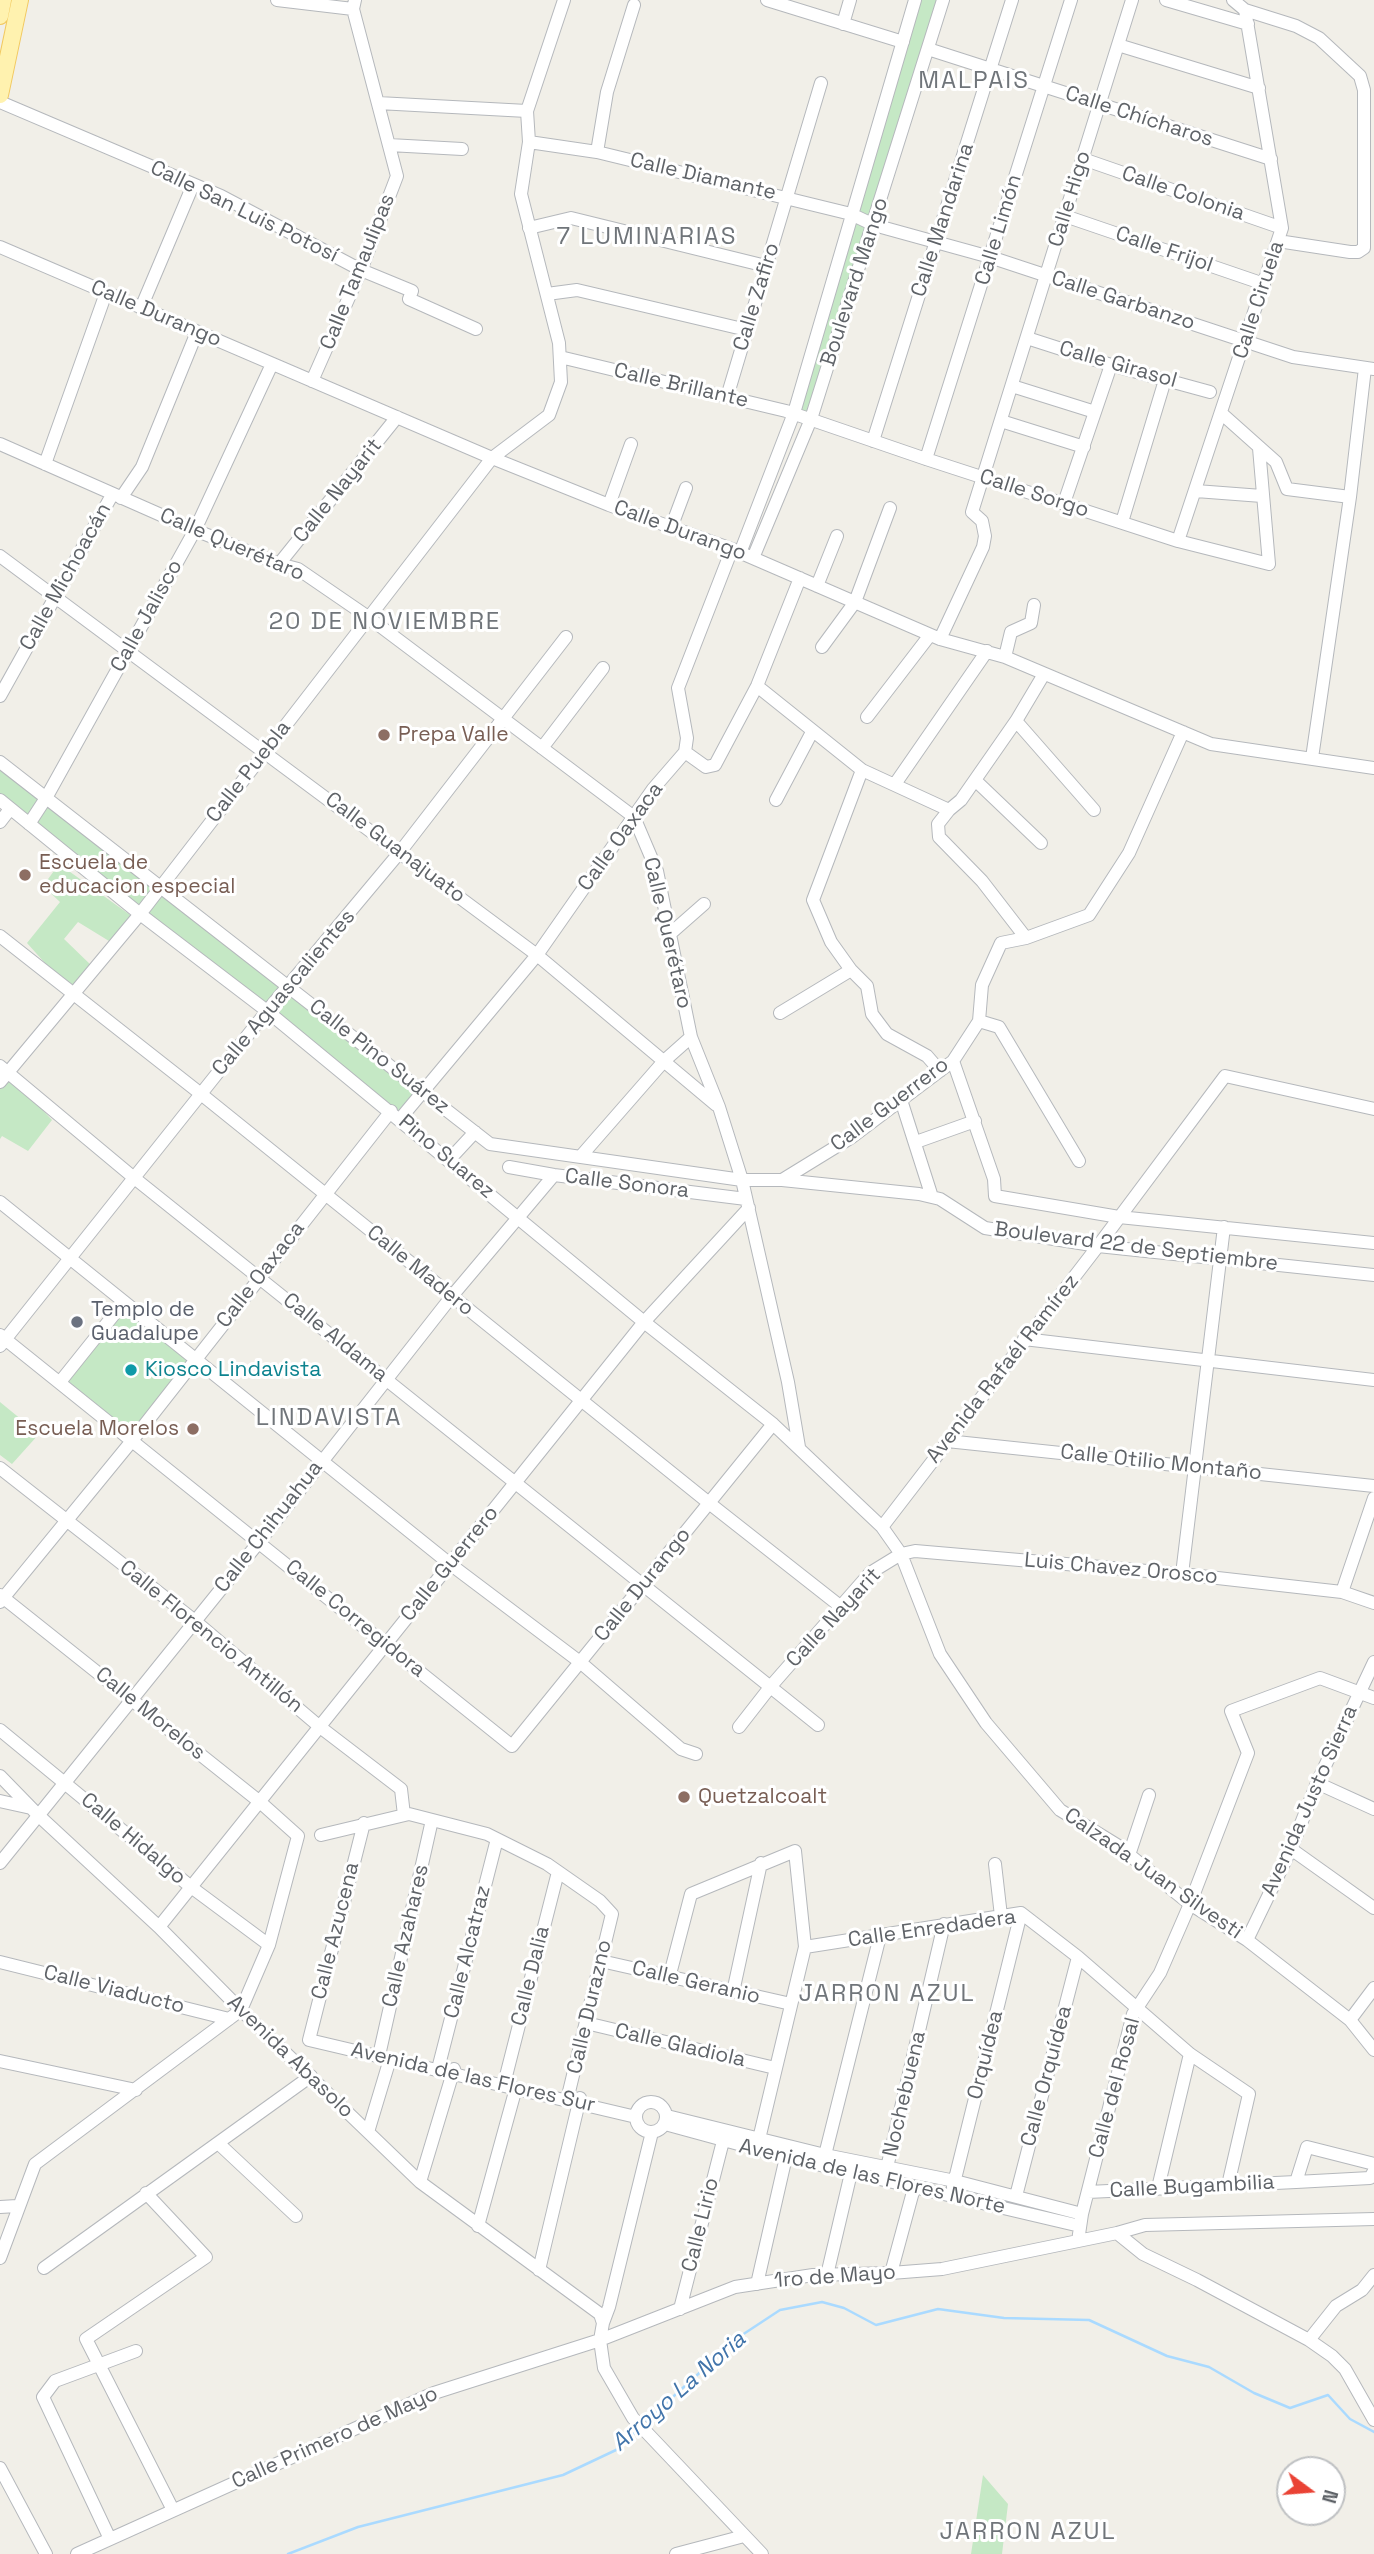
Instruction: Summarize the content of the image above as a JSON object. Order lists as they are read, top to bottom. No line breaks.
{"streets":{"street":["Calle Chícharos","Calle Diamante","Calle Colonia","Calle Higo","Calle San Luis Potosí","Calle Mandarina","Calle Limón","Calle Frijol","Calle Tamaulipas","Boulevard Mango","Calle Zafiro","Calle Ciruela","Calle Garbanzo","Calle Durango","Calle Girasol","Calle Brillante","Calle Nayarit","Calle Sorgo","Calle Querétaro","Calle Michoacán","Calle Jalisco","Calle Puebla","Calle Oaxaca","Calle Guanajuato","Calle Aguascalientes","Calle Pino Suárez","Calle Guerrero","Pino Suarez","Calle Sonora","Boulevard 22 de Septiembre","Calle Madero","Calle Aldama","Avenida Rafaél Ramírez","Calle Otilio Montaño","Calle Chihuahua","Luis Chavez Orosco","Calle Corregidora","Calle Florencio Antillón","Calle Morelos","Avenida Justo Sierra","Calle Hidalgo","Calzada Juan Silvesti","Calle Enredadera","Calle Azucena","Calle Azahares","Calle Alcatraz","Calle Dalia","Calle Geranio","Calle Viaducto","Calle Durazno","Calle Gladiola","Orquídea","Avenida Abasolo","Calle Orquídea","Avenida de las Flores Sur","Calle del Rosal","Nochebuena","Avenida de las Flores Norte","Calle Bugambilia","Calle Lirio","1ro de Mayo","Calle Primero de Mayo"]},"crossings":[["Calle Chícharos","Calle Higo"],["Calle Chícharos","Calle Mandarina"],["Calle Chícharos","Calle Limón"],["Calle Chícharos","Boulevard Mango"],["Calle Chícharos","Calle Ciruela"],["Calle Diamante","Boulevard Mango"],["Calle Diamante","Calle Zafiro"],["Calle Diamante","Calle Garbanzo"],["Calle Diamante","Calle Puebla"],["Calle Colonia","Calle Higo"],["Calle Colonia","Calle Ciruela"],["Calle Higo","Calle Frijol"],["Calle Higo","Calle Garbanzo"],["Calle Higo","Calle Durango"],["Calle Higo","Calle Girasol"],["Calle Higo","Calle Sorgo"],["Calle San Luis Potosí","Calle Tamaulipas"],["Calle Mandarina","Calle Garbanzo"],["Calle Mandarina","Calle Sorgo"],["Calle Limón","Calle Garbanzo"],["Calle Limón","Calle Sorgo"],["Calle Frijol","Calle Ciruela"],["Calle Tamaulipas","Calle Durango"],["Boulevard Mango","Calle Garbanzo"],["Boulevard Mango","Calle Durango"],["Boulevard Mango","Calle Brillante"],["Boulevard Mango","Calle Sorgo"],["Boulevard Mango","Calle Oaxaca"],["Calle Zafiro","Calle Brillante"],["Calle Ciruela","Calle Garbanzo"],["Calle Ciruela","Calle Sorgo"],["Calle Durango","Calle Nayarit"],["Calle Durango","Calle Michoacán"],["Calle Durango","Calle Jalisco"],["Calle Durango","Calle Puebla"],["Calle Durango","Calle Guerrero"],["Calle Durango","Pino Suarez"],["Calle Durango","Calle Madero"],["Calle Durango","Calle Aldama"],["Calle Durango","Calle Corregidora"],["Calle Brillante","Calle Sorgo"],["Calle Brillante","Calle Puebla"],["Calle Nayarit","Calle Querétaro"],["Calle Nayarit","Calle Madero"],["Calle Nayarit","Calle Aldama"],["Calle Nayarit","Luis Chavez Orosco"],["Calle Nayarit","Calzada Juan Silvesti"],["Calle Querétaro","Calle Michoacán"],["Calle Querétaro","Calle Jalisco"],["Calle Querétaro","Calle Puebla"],["Calle Querétaro","Calle Oaxaca"],["Calle Querétaro","Calle Guanajuato"],["Calle Querétaro","Calle Aguascalientes"],["Calle Michoacán","Calle Guanajuato"],["Calle Jalisco","Calle Guanajuato"],["Calle Jalisco","Calle Pino Suárez"],["Calle Jalisco","Pino Suarez"],["Calle Puebla","Calle Guanajuato"],["Calle Puebla","Calle Pino Suárez"],["Calle Puebla","Pino Suarez"],["Calle Puebla","Calle Madero"],["Calle Puebla","Calle Aldama"],["Calle Oaxaca","Calle Guanajuato"],["Calle Oaxaca","Calle Pino Suárez"],["Calle Oaxaca","Pino Suarez"],["Calle Oaxaca","Calle Madero"],["Calle Oaxaca","Calle Aldama"],["Calle Oaxaca","Calle Corregidora"],["Calle Oaxaca","Calle Florencio Antillón"],["Calle Oaxaca","Calle Morelos"],["Calle Guanajuato","Calle Aguascalientes"],["Calle Aguascalientes","Calle Pino Suárez"],["Calle Aguascalientes","Pino Suarez"],["Calle Aguascalientes","Calle Madero"],["Calle Aguascalientes","Calle Aldama"],["Calle Aguascalientes","Calle Corregidora"],["Calle Guerrero","Pino Suarez"],["Calle Guerrero","Calle Sonora"],["Calle Guerrero","Boulevard 22 de Septiembre"],["Calle Guerrero","Calle Madero"],["Calle Guerrero","Calle Aldama"],["Calle Guerrero","Calle Corregidora"],["Calle Guerrero","Calle Florencio Antillón"],["Calle Guerrero","Calle Morelos"],["Calle Guerrero","Calle Hidalgo"],["Calle Guerrero","Avenida Abasolo"],["Pino Suarez","Avenida Rafaél Ramírez"],["Pino Suarez","Calle Chihuahua"],["Pino Suarez","Calzada Juan Silvesti"],["Calle Sonora","Calle Chihuahua"],["Boulevard 22 de Septiembre","Avenida Rafaél Ramírez"],["Calle Madero","Calle Chihuahua"],["Calle Aldama","Calle Chihuahua"],["Avenida Rafaél Ramírez","Calle Otilio Montaño"],["Avenida Rafaél Ramírez","Calzada Juan Silvesti"],["Calle Chihuahua","Calle Corregidora"],["Calle Chihuahua","Calle Florencio Antillón"],["Calle Chihuahua","Calle Morelos"],["Calle Chihuahua","Calle Hidalgo"],["Calle Chihuahua","Avenida Abasolo"],["Luis Chavez Orosco","Calzada Juan Silvesti"],["Calle Morelos","Calle Hidalgo"],["Avenida Justo Sierra","Calzada Juan Silvesti"],["Avenida Justo Sierra","Calle del Rosal"],["Calzada Juan Silvesti","Calle del Rosal"],["Calle Enredadera","Orquídea"],["Calle Enredadera","Calle Orquídea"],["Calle Enredadera","Calle del Rosal"],["Calle Enredadera","Nochebuena"],["Calle Enredadera","Calle Bugambilia"],["Calle Azucena","Avenida de las Flores Sur"],["Calle Azahares","Avenida Abasolo"],["Calle Azahares","Avenida de las Flores Sur"],["Calle Alcatraz","Avenida de las Flores Sur"],["Calle Dalia","Calle Durazno"],["Calle Dalia","Avenida Abasolo"],["Calle Dalia","Avenida de las Flores Sur"],["Calle Geranio","Calle Durazno"],["Calle Durazno","Calle Gladiola"],["Calle Durazno","Avenida de las Flores Sur"],["Orquídea","Avenida de las Flores Norte"],["Calle Orquídea","Avenida de las Flores Norte"],["Avenida de las Flores Sur","Avenida de las Flores Norte"],["Calle del Rosal","Avenida de las Flores Norte"],["Calle del Rosal","Calle Bugambilia"],["Calle del Rosal","1ro de Mayo"],["Nochebuena","Avenida de las Flores Norte"],["Avenida de las Flores Norte","Calle Lirio"],["Calle Lirio","1ro de Mayo"],["1ro de Mayo","Calle Primero de Mayo"]],"districts":["MALPAIS","7 LUMINARIAS","20 DE NOVIEMBRE","LINDAVISTA","JARRON AZUL","JARRON AZUL"],"water":["Arroyo La Noria"],"places":["Prepa Valle","Escuela de educacion especial","Templo de Guadalupe","Kiosco Lindavista","Escuela Morelos","Quetzalcoalt"],"north":"right"}
